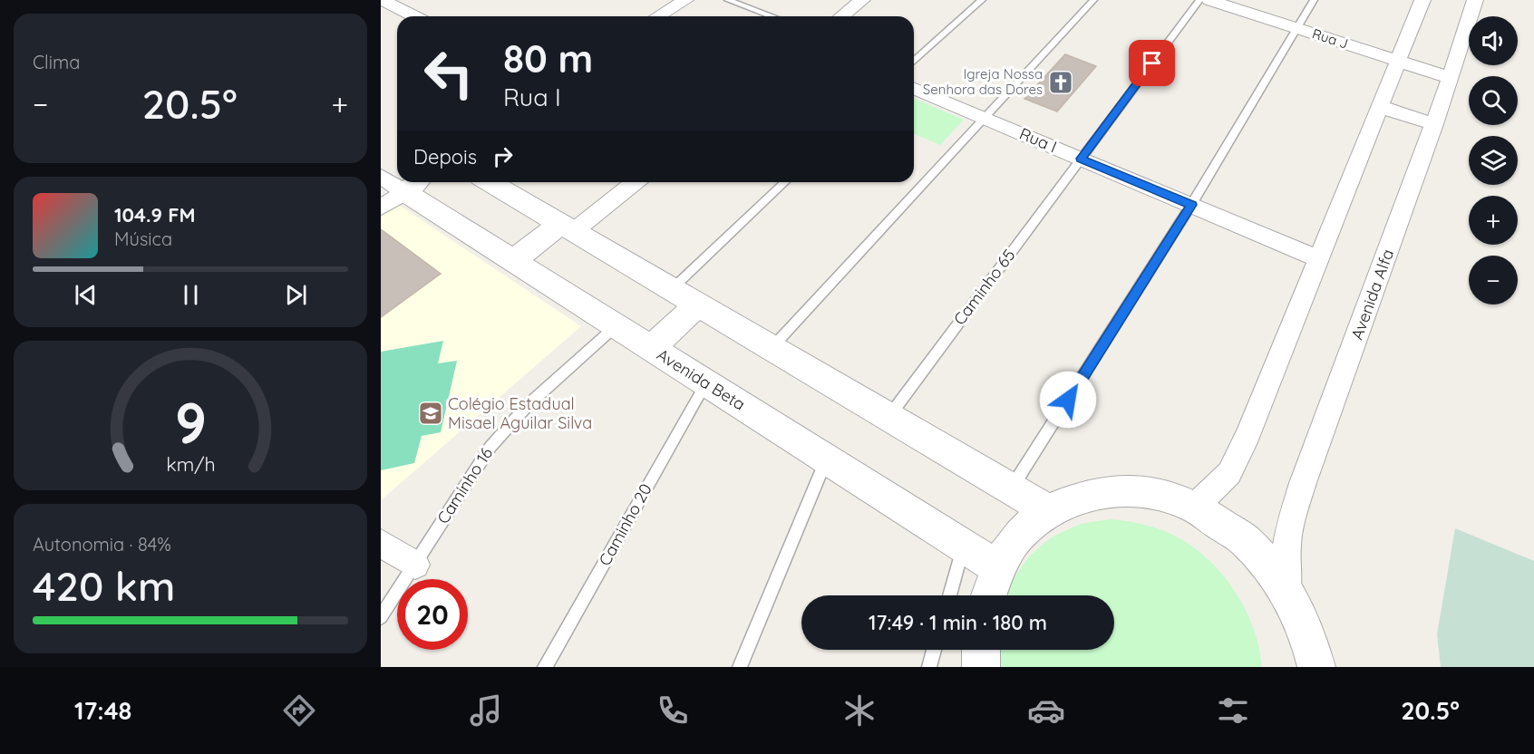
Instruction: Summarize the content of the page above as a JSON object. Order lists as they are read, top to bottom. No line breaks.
{"streets":{"street":["Rua J","Rua I","Avenida Alfa","Avenida Beta"],"lane":["Caminho 65","Caminho 16","Caminho 20"]},"crossings":[["Rua J","Avenida Alfa"],["Rua I","Caminho 65"],["Avenida Beta","Caminho 16"],["Avenida Beta","Caminho 20"]],"places":{"church":["Igreja Nossa Senhora das Dores"],"school or university":["Colégio Estadual Misael Aguilar Silva"]},"page":{"tile":["Clima",["Autonomia · 84%","420 km"]],"map_buttons":["+","−"],"turn":["80 m","Rua I"],"heat":["−","20.5°","+"],"then":"Depois","song":["104.9 FM","Música"],"limit":"20","trip":"17:49 · 1 min · 180 m","tabs":["17:48","20.5°"],"gauge":["9","km/h"]}}
